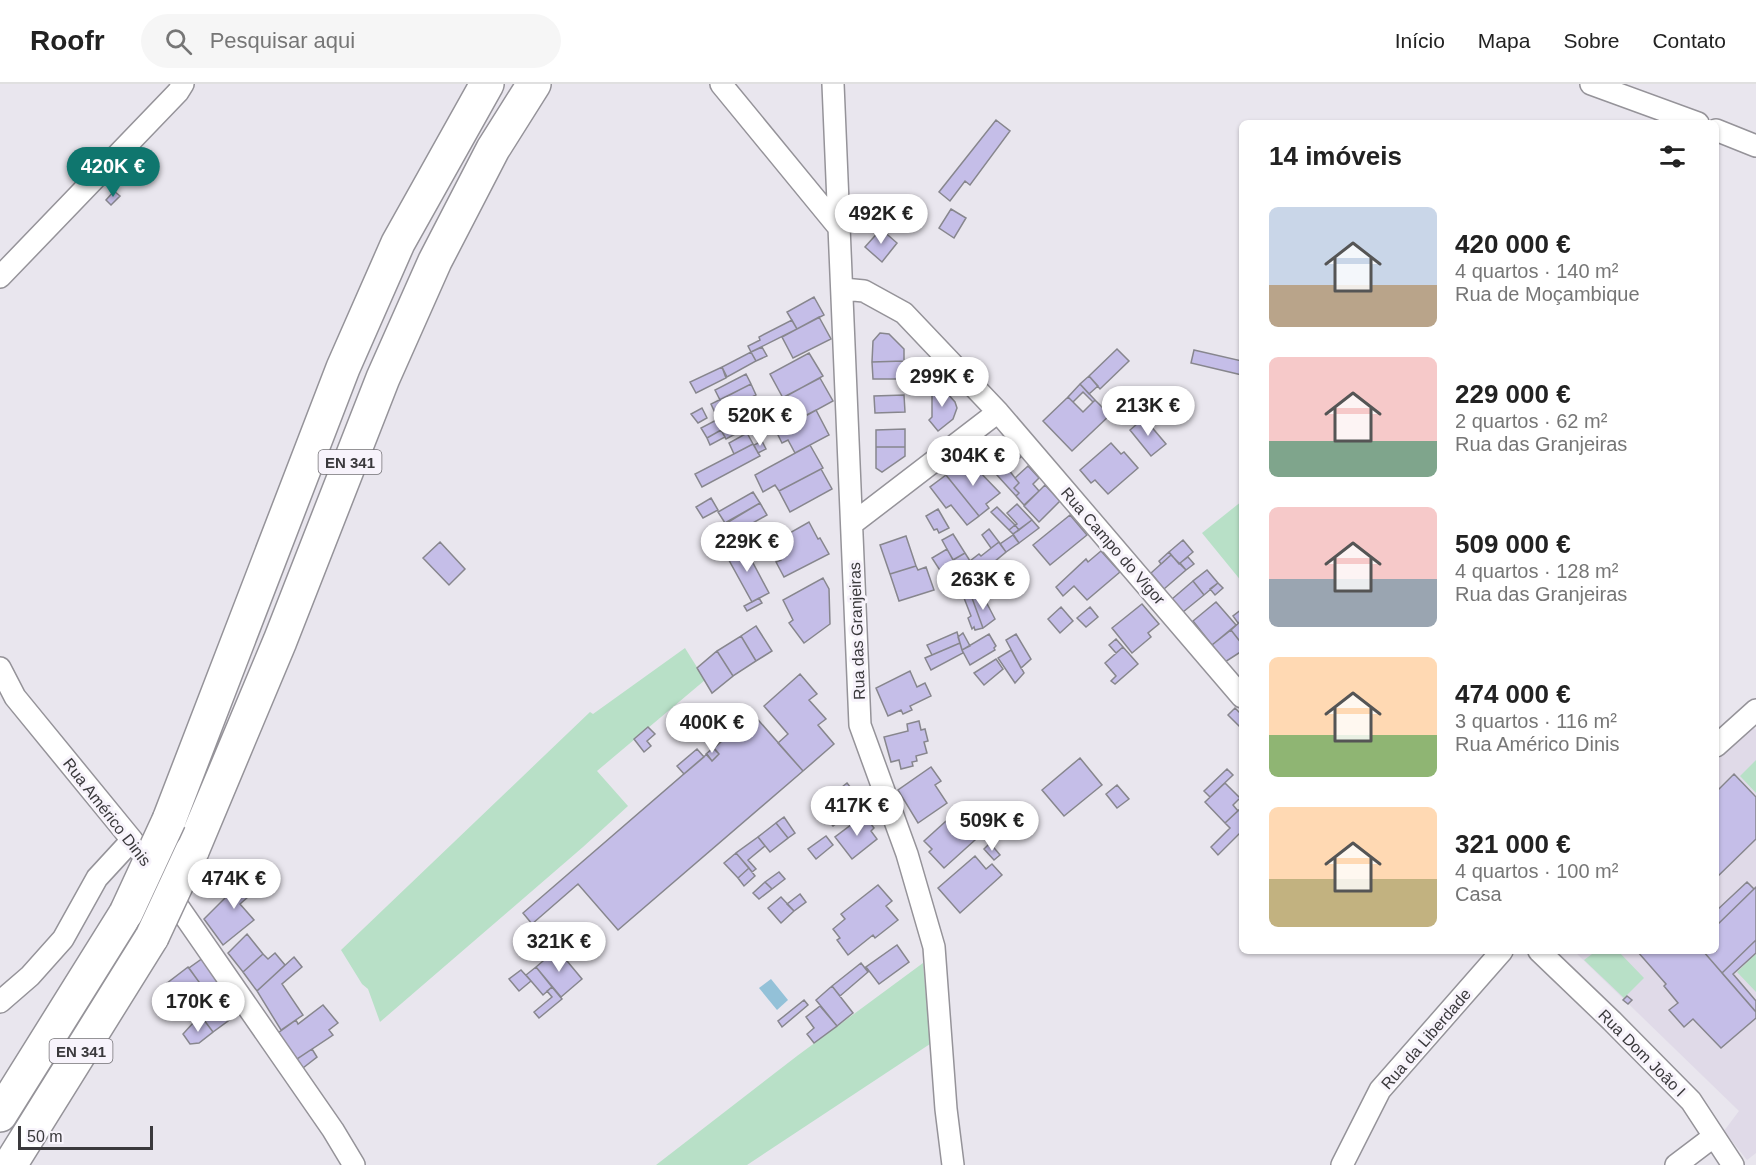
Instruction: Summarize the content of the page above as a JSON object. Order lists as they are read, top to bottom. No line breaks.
{"streets":{"highway":["EN 341"],"street":["Rua Campo do Vigor","Rua das Granjeiras","Rua Américo Dinis","Rua da Liberdade","Rua Dom João I"]},"crossings":[["Rua Campo do Vigor","Rua das Granjeiras"]],"scale_bar":"50 m","page":{"header":"Roofr","search":"Pesquisar aqui","nav":["Início","Mapa","Sobre","Contato"],"heading":"14 imóveis","price":["420K €","492K €","299K €","213K €","520K €","304K €","229K €","263K €","400K €","417K €","509K €","474K €","321K €","170K €"],"list":[{"name":"420 000 €","note":"4 quartos · 140 m² · Rua de Moçambique"},{"name":"229 000 €","note":"2 quartos · 62 m² · Rua das Granjeiras"},{"name":"509 000 €","note":"4 quartos · 128 m² · Rua das Granjeiras"},{"name":"474 000 €","note":"3 quartos · 116 m² · Rua Américo Dinis"},{"name":"321 000 €","note":"4 quartos · 100 m² · Casa"}],"scale":"50 m"}}
